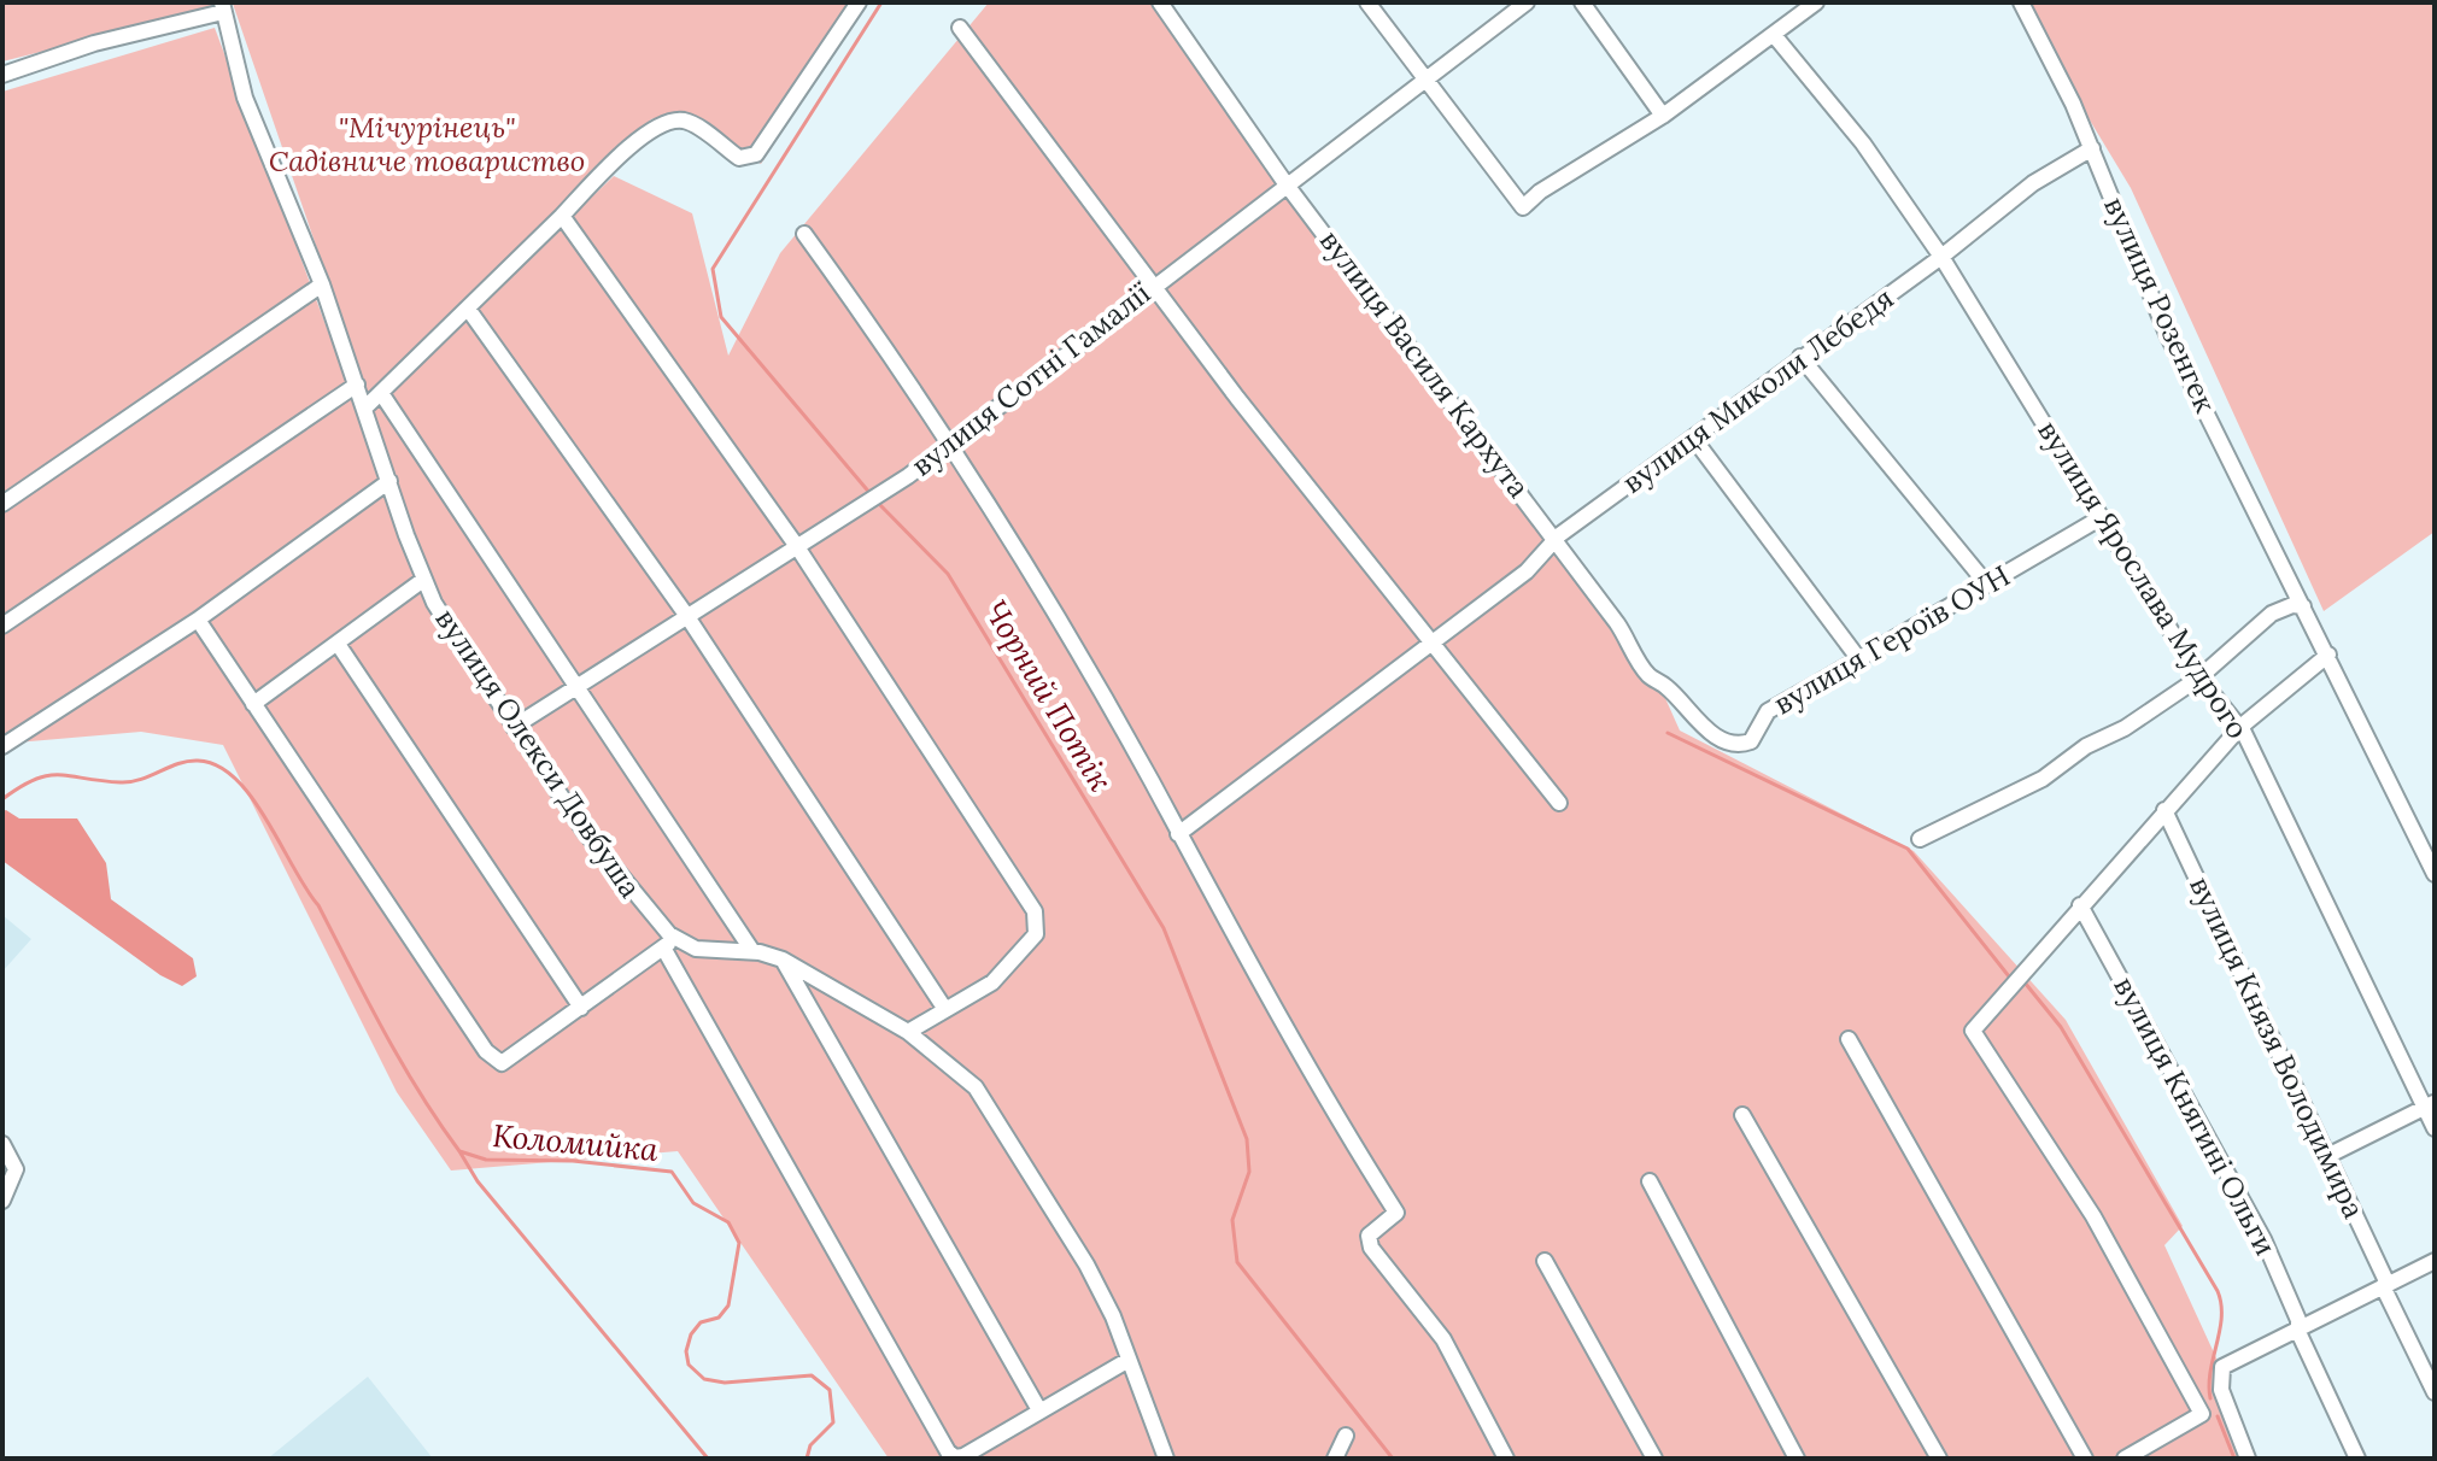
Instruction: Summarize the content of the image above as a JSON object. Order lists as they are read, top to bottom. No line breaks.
{"streets":{"street":["вулиця Розенгек","вулиця Василя Кархута","вулиця Сотні Гамалії","вулиця Миколи Лебедя","вулиця Ярослава Мудрого","вулиця Героїв ОУН","вулиця Олекси Довбуша","вулиця Князя Володимира","вулиця Княгині Ольги"]},"crossings":[["вулиця Розенгек","вулиця Миколи Лебедя"],["вулиця Василя Кархута","вулиця Сотні Гамалії"],["вулиця Василя Кархута","вулиця Миколи Лебедя"],["вулиця Василя Кархута","вулиця Героїв ОУН"],["вулиця Сотні Гамалії","вулиця Олекси Довбуша"],["вулиця Миколи Лебедя","вулиця Ярослава Мудрого"],["вулиця Ярослава Мудрого","вулиця Героїв ОУН"]],"water":["Чорний Потік","Коломийка"],"parks":["\"Мічурінець\" Садівниче товариство"]}
